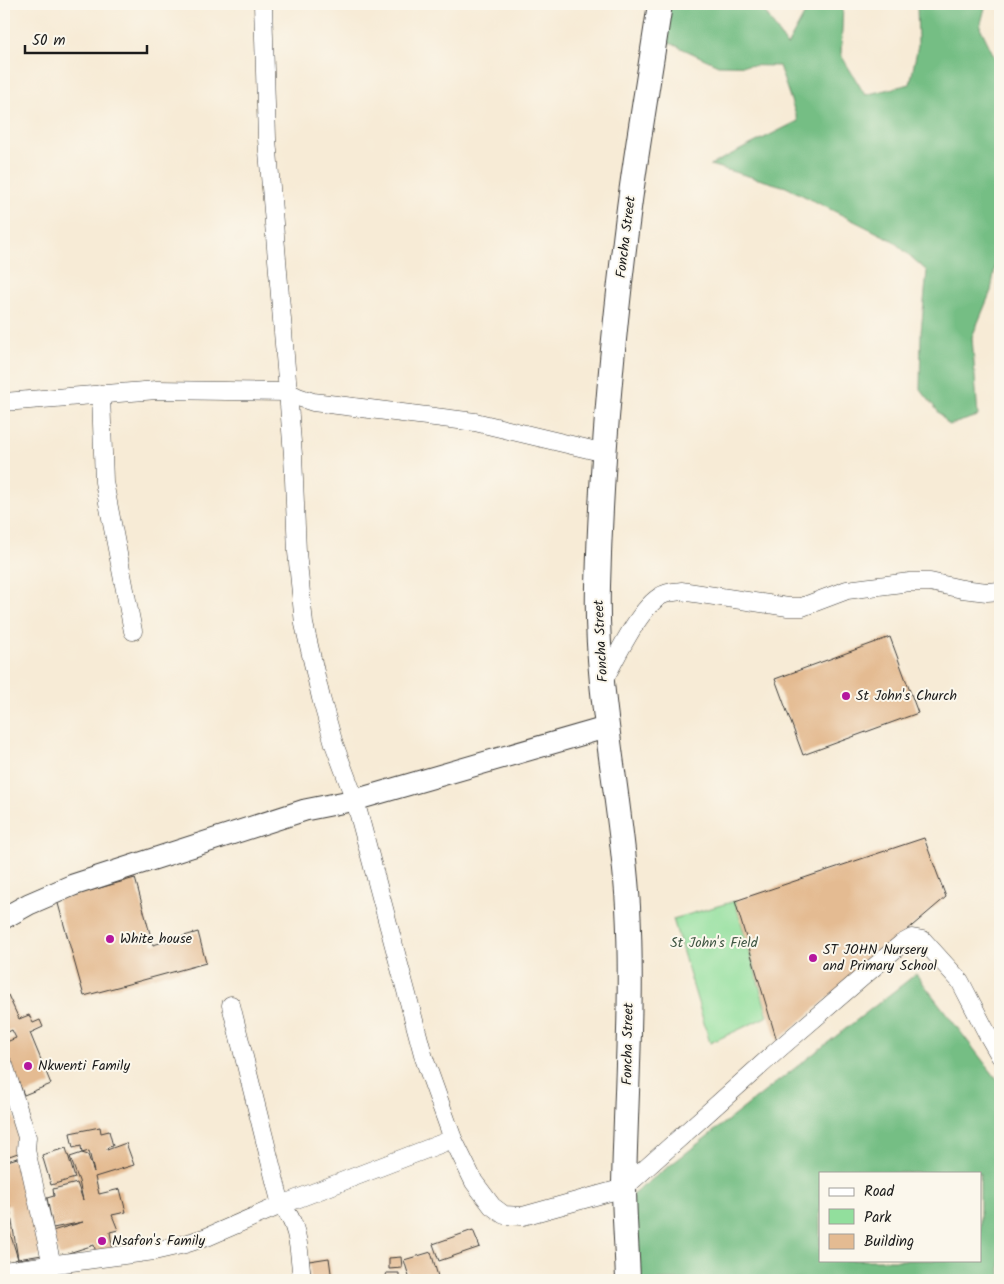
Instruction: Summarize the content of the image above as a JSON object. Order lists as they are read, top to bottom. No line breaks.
{"streets":{"main road":["Foncha Street"]},"parks":["St John's Field"],"places":["St John's Church","White house","ST JOHN Nursery and Primary School","Nkwenti Family","Nsafon's Family"],"legend":["Road","Park","Building"],"scale_bar":"50 m"}
